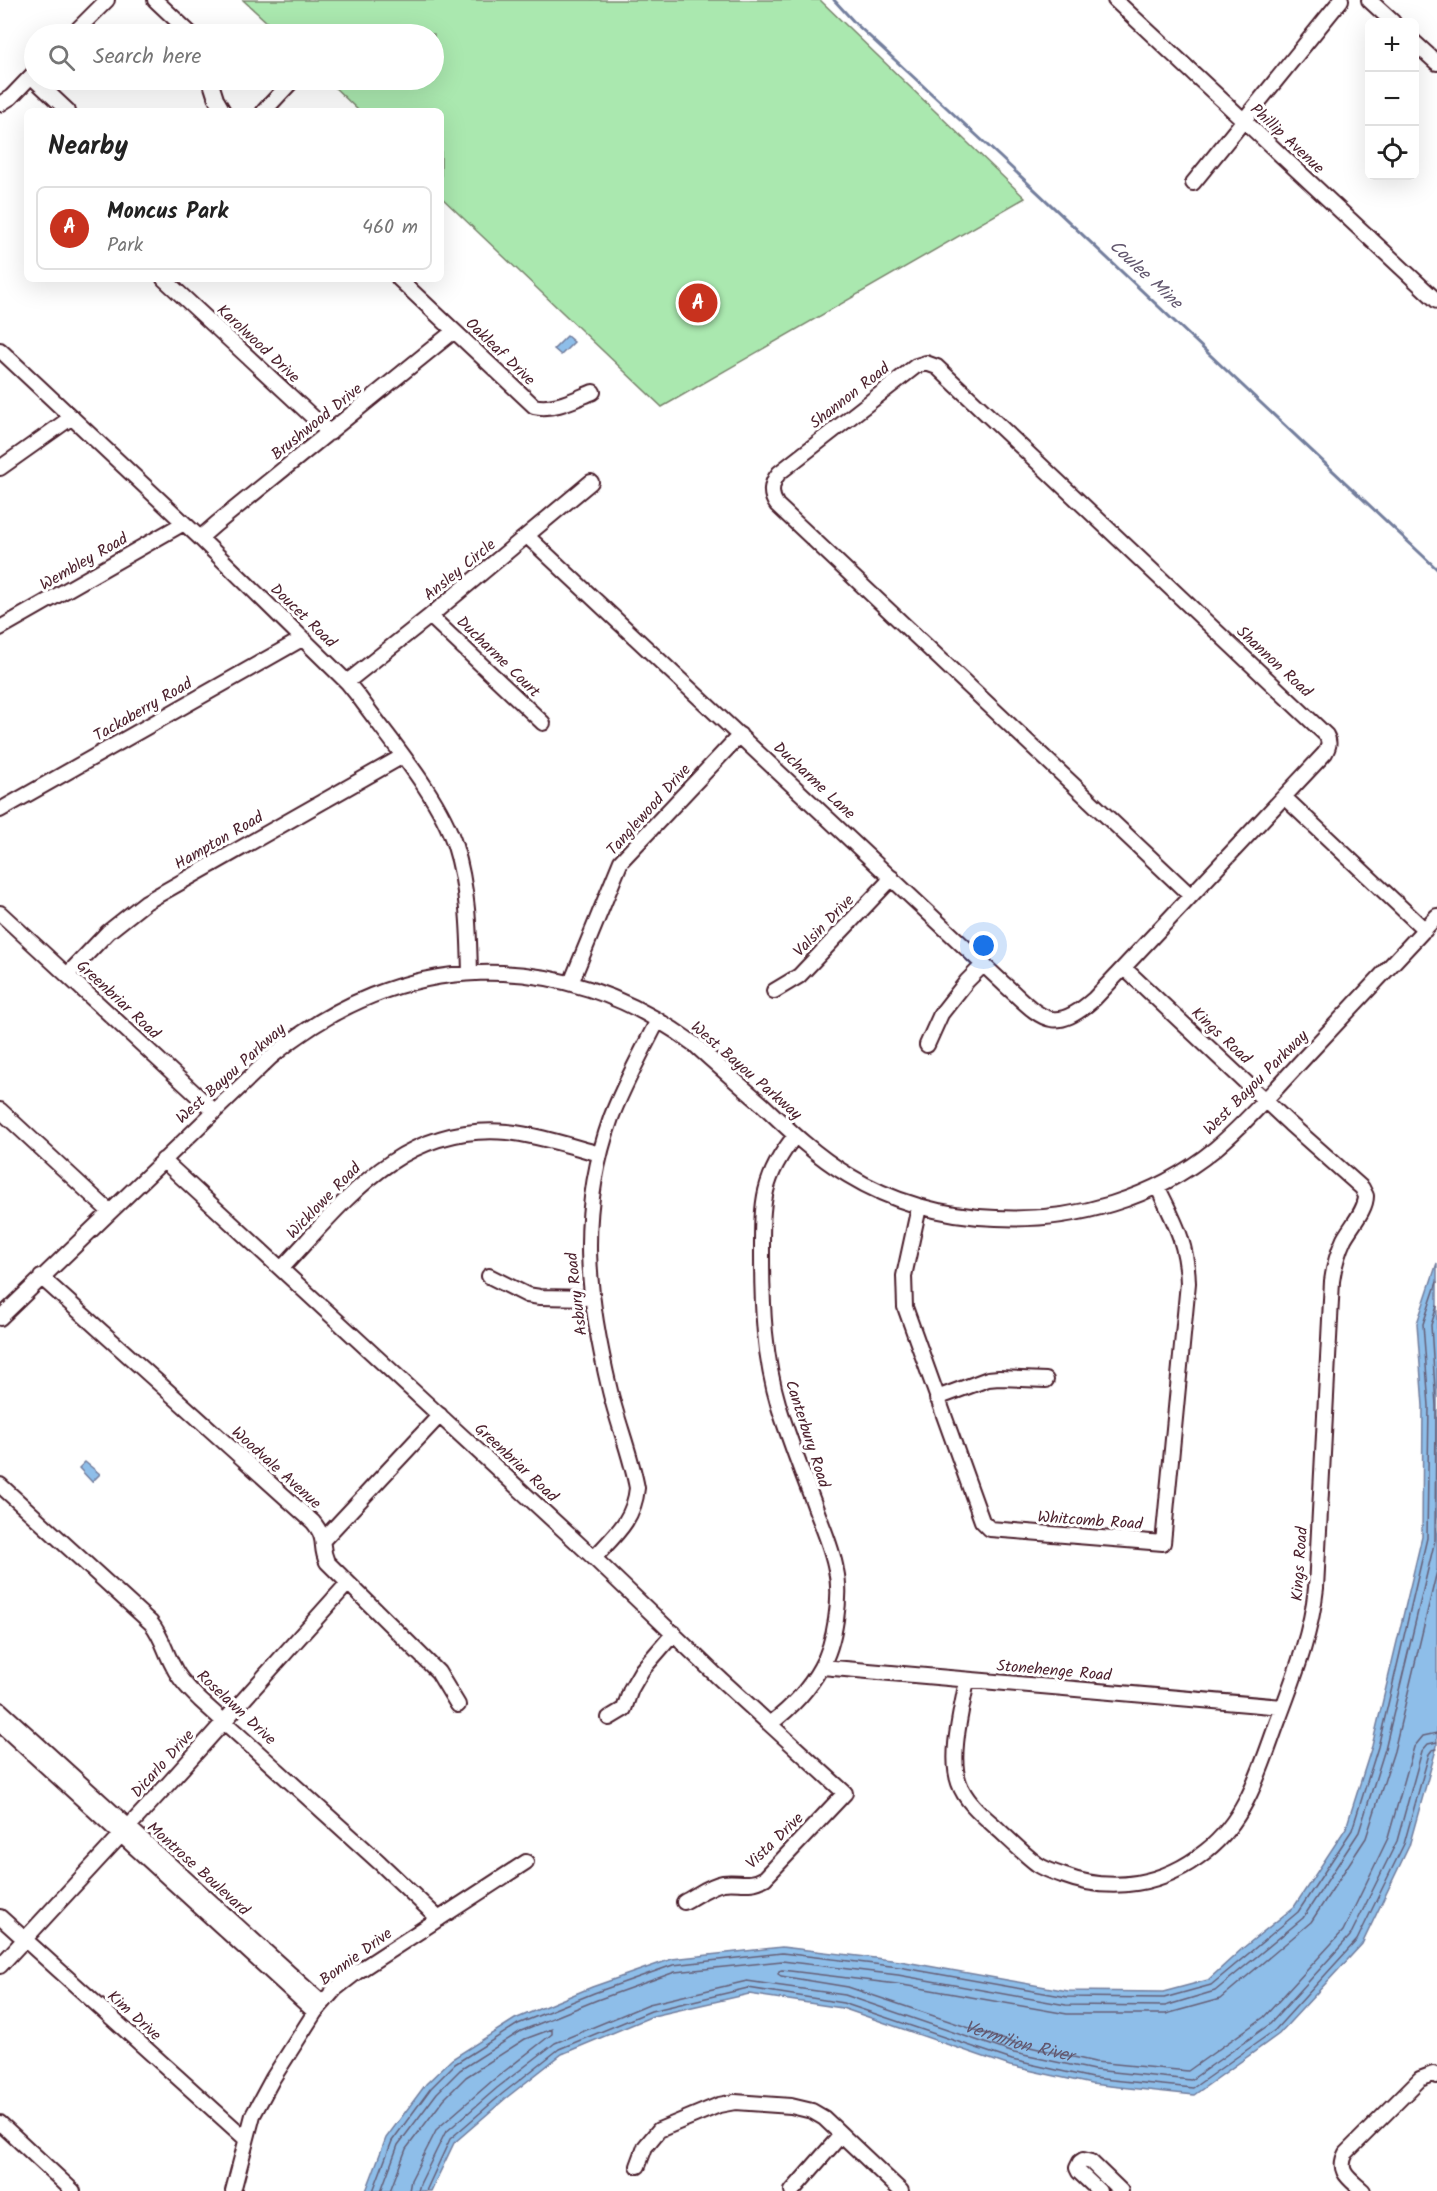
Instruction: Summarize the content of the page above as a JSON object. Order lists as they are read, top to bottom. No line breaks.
{"streets":{"street":["Phillip Avenue","Karolwood Drive","Oakleaf Drive","Shannon Road","Brushwood Drive","Wembley Road","Ansley Circle","Doucet Road","Ducharme Court","Tackaberry Road","Ducharme Lane","Tanglewood Drive","Hampton Road","Valsin Drive","Greenbriar Road","Kings Road","West Bayou Parkway","Wicklowe Road","Asbury Road","Canterbury Road","Woodvale Avenue","Whitcomb Road","Stonehenge Road","Roselawn Drive","Dicarlo Drive","Vista Drive","Montrose Boulevard","Bonnie Drive","Kim Drive"]},"crossings":[["Karolwood Drive","Brushwood Drive"],["Oakleaf Drive","Brushwood Drive"],["Shannon Road","Ducharme Lane"],["Shannon Road","Kings Road"],["Brushwood Drive","Doucet Road"],["Wembley Road","Doucet Road"],["Ansley Circle","Doucet Road"],["Ansley Circle","Ducharme Court"],["Ansley Circle","Ducharme Lane"],["Doucet Road","Tackaberry Road"],["Doucet Road","Hampton Road"],["Doucet Road","West Bayou Parkway"],["Ducharme Lane","Tanglewood Drive"],["Ducharme Lane","Valsin Drive"],["Tanglewood Drive","West Bayou Parkway"],["Hampton Road","Greenbriar Road"],["Greenbriar Road","West Bayou Parkway"],["Greenbriar Road","Wicklowe Road"],["Greenbriar Road","Asbury Road"],["Greenbriar Road","Canterbury Road"],["Greenbriar Road","Vista Drive"],["Kings Road","West Bayou Parkway"],["Kings Road","Stonehenge Road"],["West Bayou Parkway","Asbury Road"],["West Bayou Parkway","Canterbury Road"],["West Bayou Parkway","Woodvale Avenue"],["West Bayou Parkway","Whitcomb Road"],["Wicklowe Road","Asbury Road"],["Canterbury Road","Stonehenge Road"],["Woodvale Avenue","Dicarlo Drive"],["Roselawn Drive","Dicarlo Drive"],["Roselawn Drive","Bonnie Drive"],["Dicarlo Drive","Montrose Boulevard"],["Dicarlo Drive","Kim Drive"],["Montrose Boulevard","Bonnie Drive"],["Bonnie Drive","Kim Drive"]],"water":["Coulee Mine","Vermilion River"],"page":{"map_buttons":["+","−"],"search":"Search here","heading":"Nearby","list":[{"mark":"A","name":"Moncus Park","note":"Park","value":"460 m"}],"pins":"A"}}
